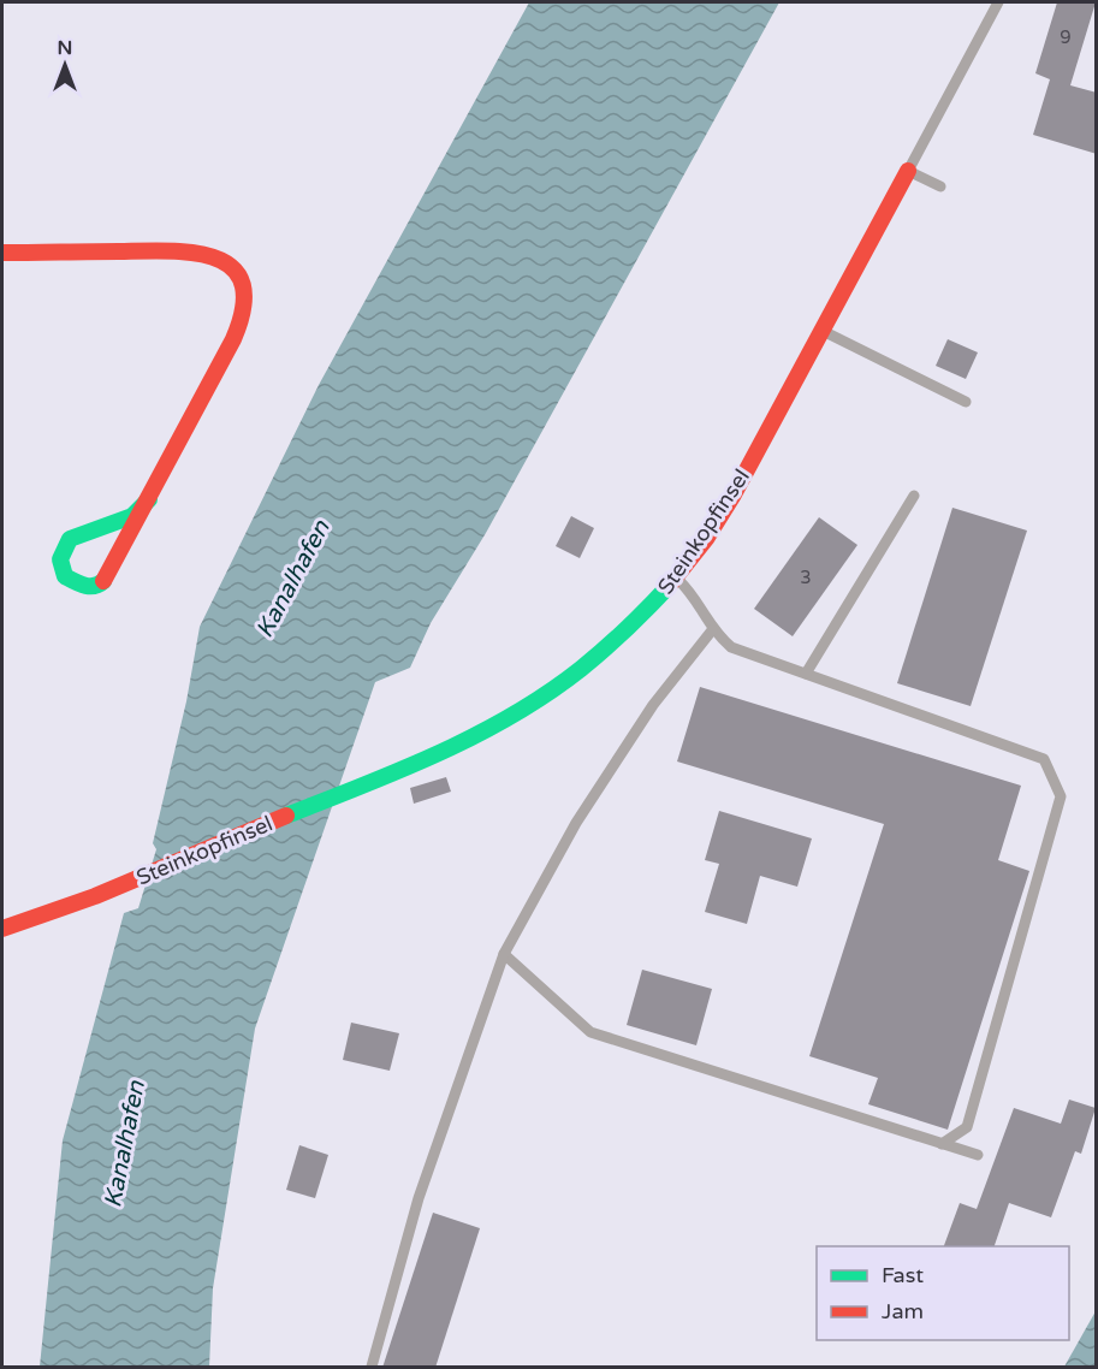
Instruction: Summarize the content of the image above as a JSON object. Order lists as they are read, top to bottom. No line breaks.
{"streets":{"street":["Steinkopfinsel"]},"water":["Kanalhafen"],"house_numbers":["9","3"],"legend":["Fast","Jam"],"north":"top"}
